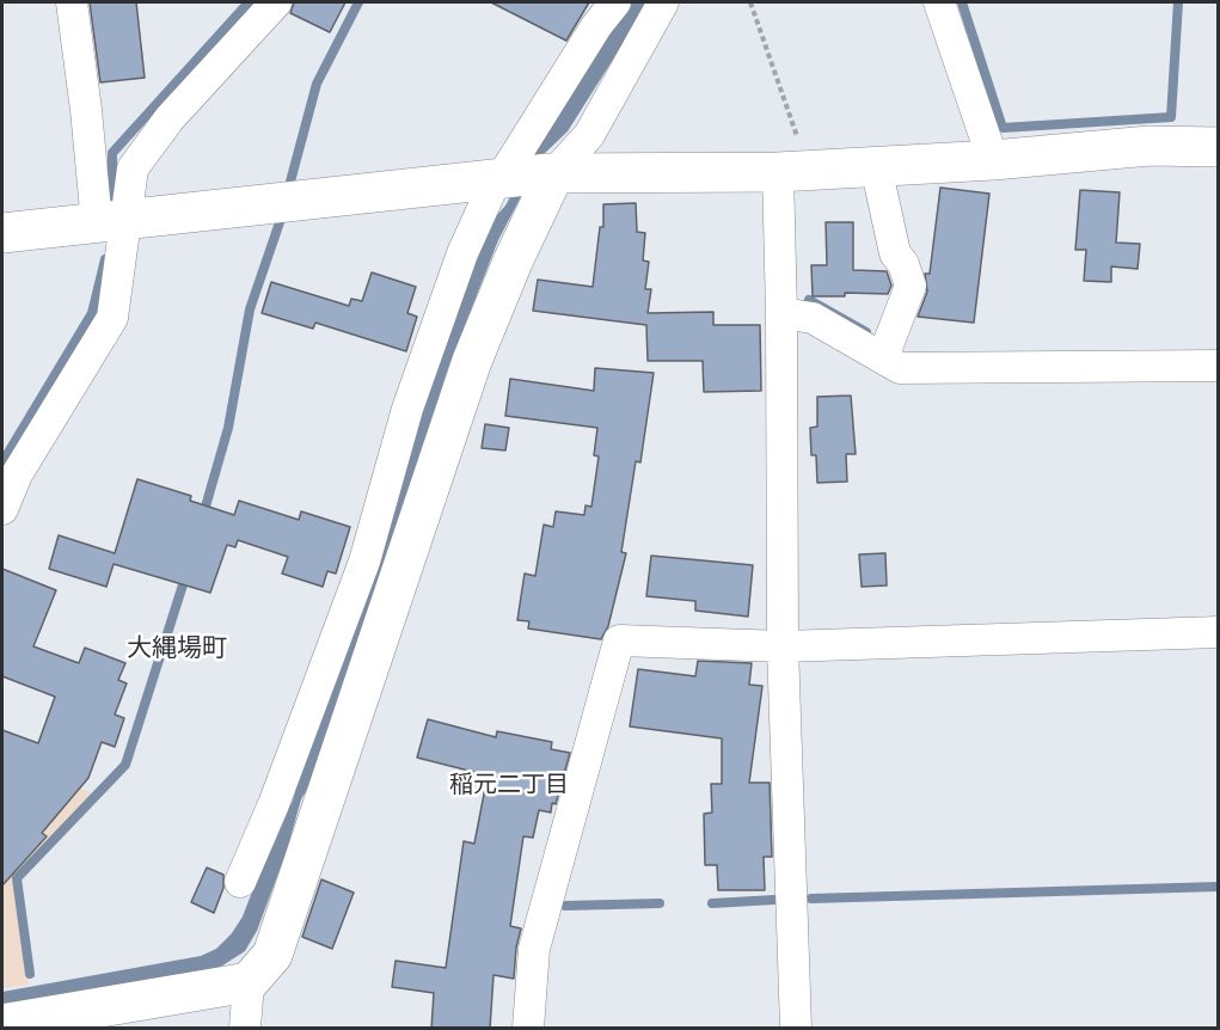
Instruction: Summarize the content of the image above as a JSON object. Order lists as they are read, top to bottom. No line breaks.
{"districts":["大縄場町","稲元二丁目"]}
